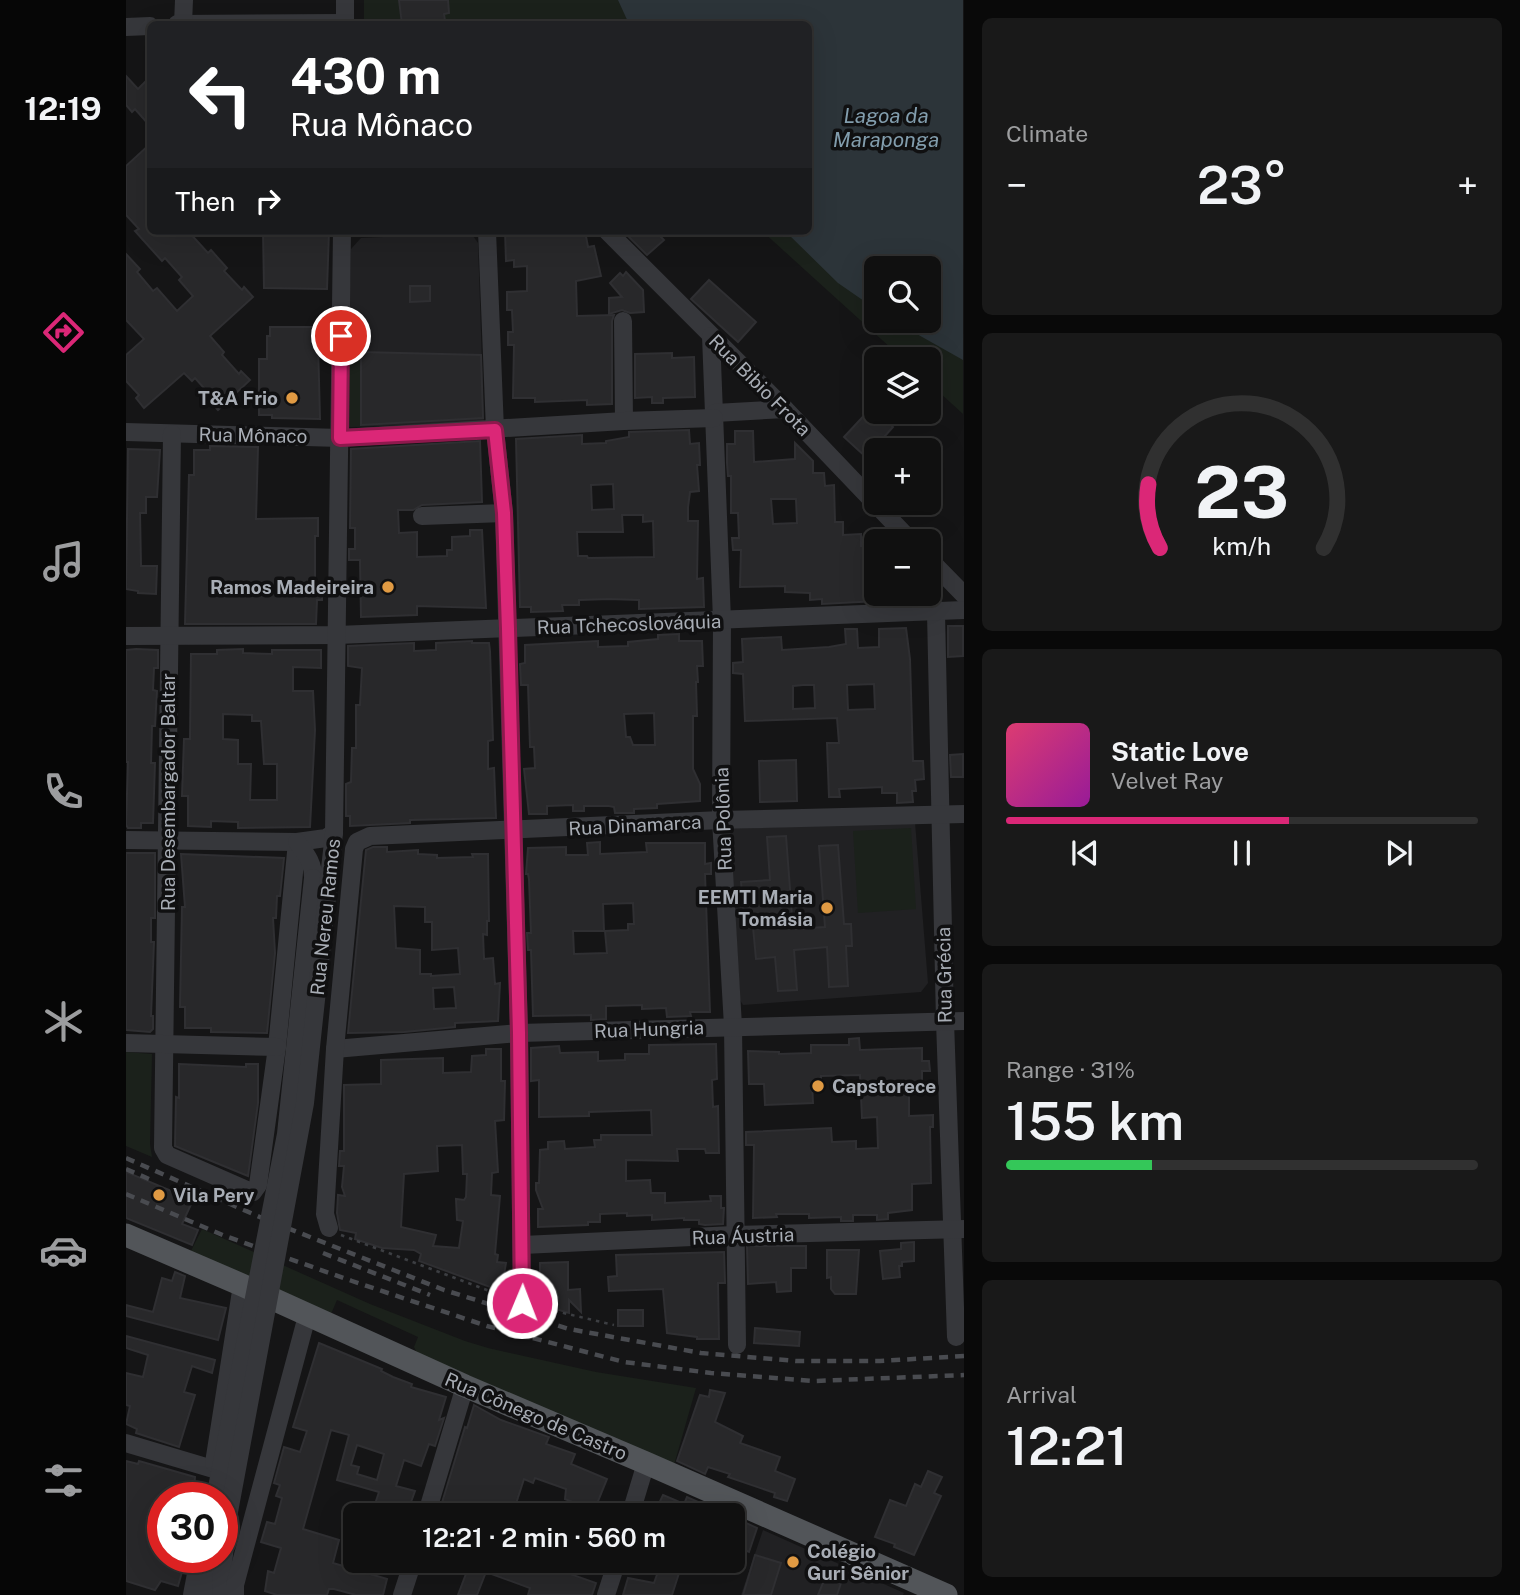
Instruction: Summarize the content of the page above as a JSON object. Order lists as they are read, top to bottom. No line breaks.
{"streets":{"main road":["Rua Cônego de Castro"],"street":["Rua Bibio Frota","Rua Mônaco","Rua Tchecoslováquia","Rua Desembargador Baltar","Rua Polônia","Rua Dinamarca","Rua Nereu Ramos","Rua Grécia","Rua Hungria","Rua Áustria"]},"crossings":[["Rua Bibio Frota","Rua Mônaco"],["Rua Bibio Frota","Rua Polônia"],["Rua Mônaco","Rua Desembargador Baltar"],["Rua Mônaco","Rua Polônia"],["Rua Mônaco","Rua Nereu Ramos"],["Rua Tchecoslováquia","Rua Desembargador Baltar"],["Rua Tchecoslováquia","Rua Polônia"],["Rua Tchecoslováquia","Rua Nereu Ramos"],["Rua Tchecoslováquia","Rua Grécia"],["Rua Desembargador Baltar","Rua Nereu Ramos"],["Rua Polônia","Rua Dinamarca"],["Rua Polônia","Rua Hungria"],["Rua Polônia","Rua Áustria"],["Rua Dinamarca","Rua Nereu Ramos"],["Rua Dinamarca","Rua Grécia"],["Rua Nereu Ramos","Rua Hungria"],["Rua Grécia","Rua Hungria"],["Rua Grécia","Rua Áustria"]],"water":["Lagoa da Maraponga"],"places":["T&A Frio","Ramos Madeireira","EEMTI Maria Tomásia","Capstorece","Vila Pery","Colégio Guri Sênior"],"page":{"tabs":"12:19","tile":["Climate",["Range · 31%","155 km"],["Arrival","12:21"]],"turn":["430 m","Rua Mônaco"],"heat":["−","23°","+"],"then":"Then","map_buttons":["+","−"],"song":["Static Love","Velvet Ray"],"limit":"30","trip":"12:21 · 2 min · 560 m","gauge":["23","km/h"]}}
